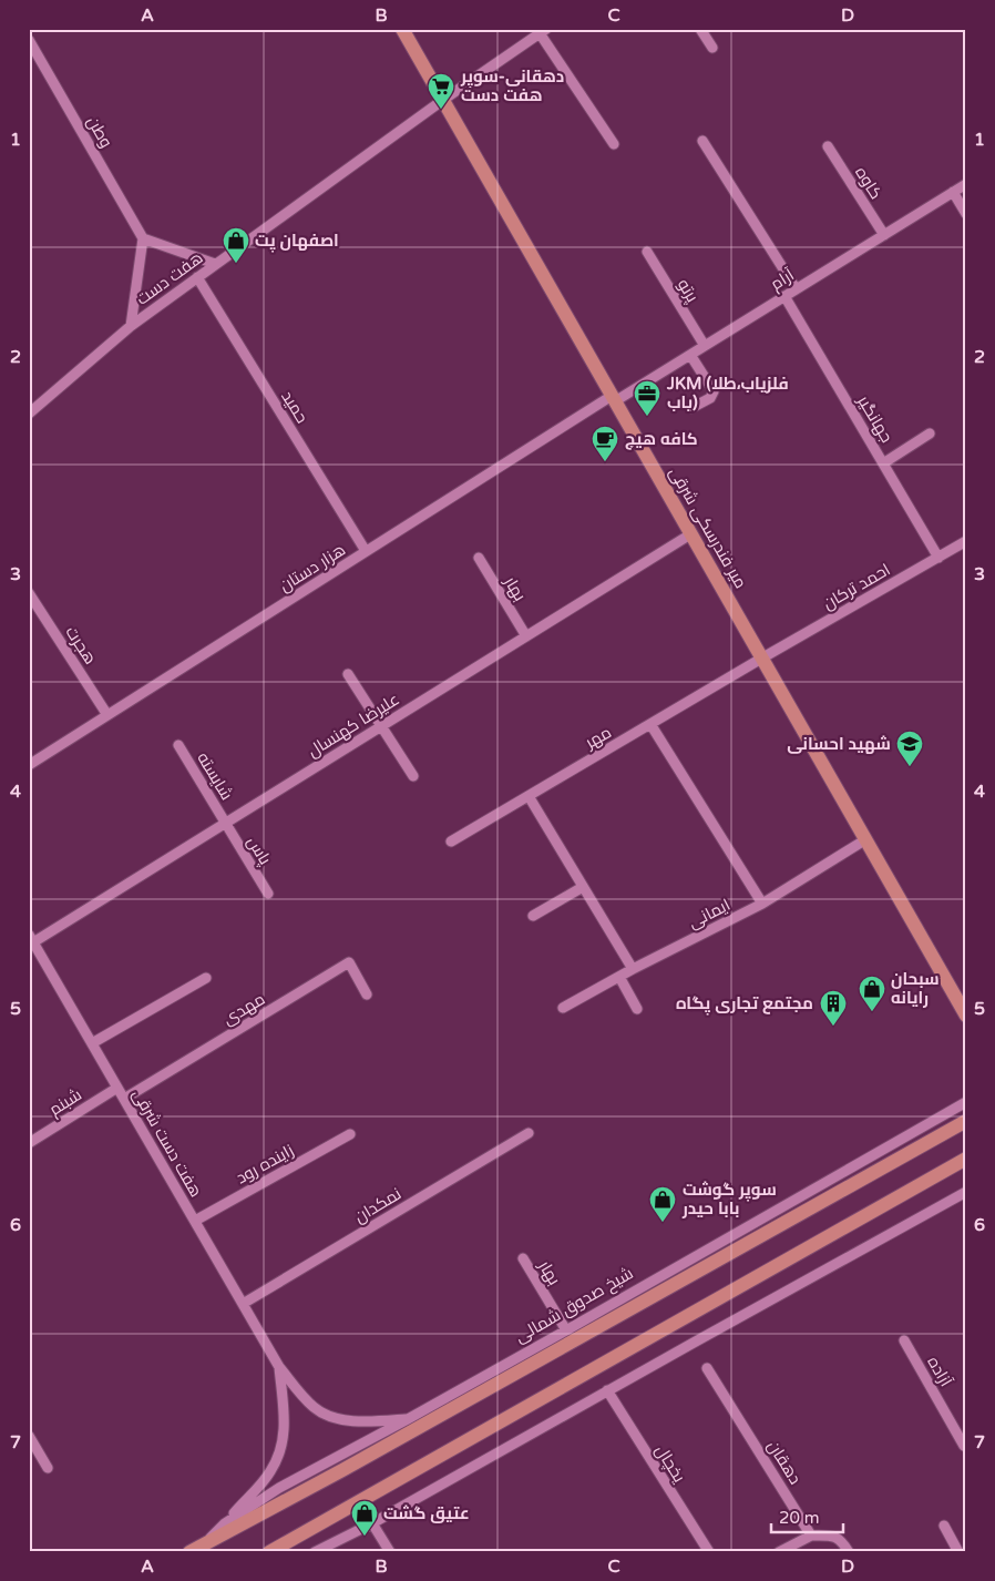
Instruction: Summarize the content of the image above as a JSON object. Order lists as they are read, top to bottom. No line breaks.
{"streets":{"main road":["میر فندرسکی شرقی","شیخ صدوق شمالی"],"street":["وطن","کاوه","هفت دست","آرام","پرتو","حمید","جهانگیر","هزار دستان","احمد ترکان","بهار","هجرت","علیرضا کهنسال","مهر","شایسته","پاس","ایمانی","مهدی","شبنم","هفت دست شرقی","زاینده رود","نمکدان","آزاده","دهقان","یخچال"]},"crossings":[["کاوه","آرام"],["هفت دست","حمید"],["هفت دست","میر فندرسکی شرقی"],["آرام","پرتو"],["آرام","جهانگیر"],["آرام","میر فندرسکی شرقی"],["آرام","هزار دستان"],["حمید","هزار دستان"],["جهانگیر","احمد ترکان"],["میر فندرسکی شرقی","هزار دستان"],["میر فندرسکی شرقی","احمد ترکان"],["میر فندرسکی شرقی","علیرضا کهنسال"],["میر فندرسکی شرقی","مهر"],["میر فندرسکی شرقی","ایمانی"],["هزار دستان","هجرت"],["احمد ترکان","مهر"],["بهار","علیرضا کهنسال"],["بهار","شیخ صدوق شمالی"],["علیرضا کهنسال","شایسته"],["علیرضا کهنسال","پاس"],["علیرضا کهنسال","هفت دست شرقی"],["شایسته","پاس"],["مهدی","هفت دست شرقی"],["شبنم","هفت دست شرقی"],["هفت دست شرقی","زاینده رود"],["هفت دست شرقی","نمکدان"]],"places":{"supermarket":["دهقانی-سوپر هفت دست"],"shop":["اصفهان پت","سبحان رایانه","سوپر گوشت بابا حیدر","عتیق گشت"],"office":["JKM (فلزیاب،طلا یاب)"],"cafe":["کافه هیچ"],"school or university":["شهید احسانی"],"building":["مجتمع تجاری پگاه"]},"scale_bar":"20 m","grid":{"columns":["A","B","C","D"],"rows":["1","2","3","4","5","6","7"]}}
